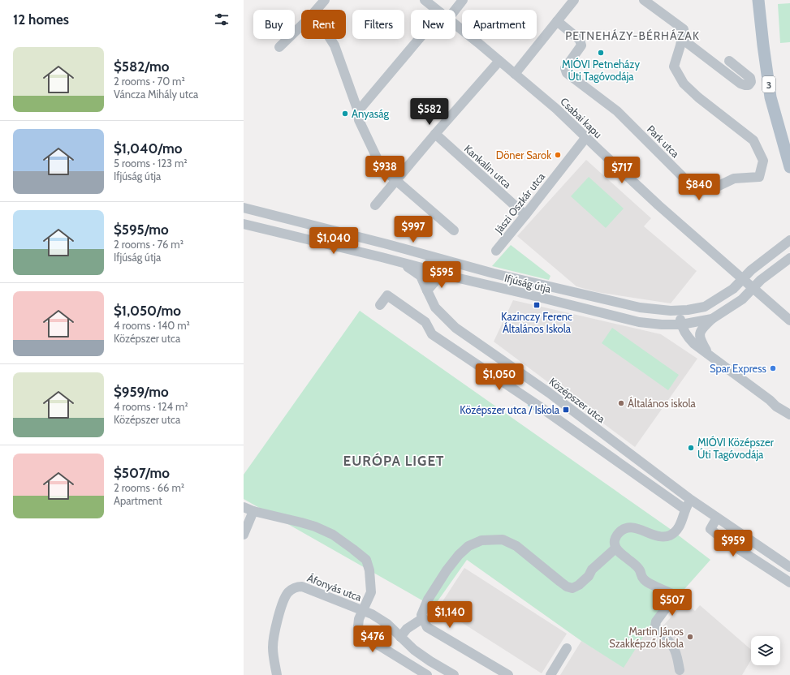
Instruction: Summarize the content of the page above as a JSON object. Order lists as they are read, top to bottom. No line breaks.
{"streets":{"main road":["3"],"street":["Csabai kapu","Park utca","Kankalin utca","Jászi Oszkár utca","Ifjúság útja","Középszer utca","Áfonyás utca"]},"crossings":[["Csabai kapu","Jászi Oszkár utca"],["Csabai kapu","Ifjúság útja"],["Kankalin utca","Jászi Oszkár utca"],["Ifjúság útja","Középszer utca"]],"districts":["PETNEHÁZY-BÉRHÁZAK","EURÓPA LIGET"],"places":{"other":["MIÓVI Petneházy Úti Tagóvodája","Anyaság","Döner Sarok","Spar Express","Általános iskola","MIÓVI Középszer Úti Tagóvodája","Martin János Szakképző Iskola"],"transit":["Kazinczy Ferenc Általános Iskola","Középszer utca / Iskola"]},"page":{"heading":"12 homes","chip":["Buy","Rent","Filters","New","Apartment"],"list":[{"name":"$582/mo","note":"2 rooms · 70 m² · Váncza Mihály utca"},{"name":"$1,040/mo","note":"5 rooms · 123 m² · Ifjúság útja"},{"name":"$595/mo","note":"2 rooms · 76 m² · Ifjúság útja"},{"name":"$1,050/mo","note":"4 rooms · 140 m² · Középszer utca"},{"name":"$959/mo","note":"4 rooms · 124 m² · Középszer utca"},{"name":"$507/mo","note":"2 rooms · 66 m² · Apartment"}],"price":["$582","$938","$717","$840","$997","$1,040","$595","$1,050","$959","$507","$1,140","$476"]}}
